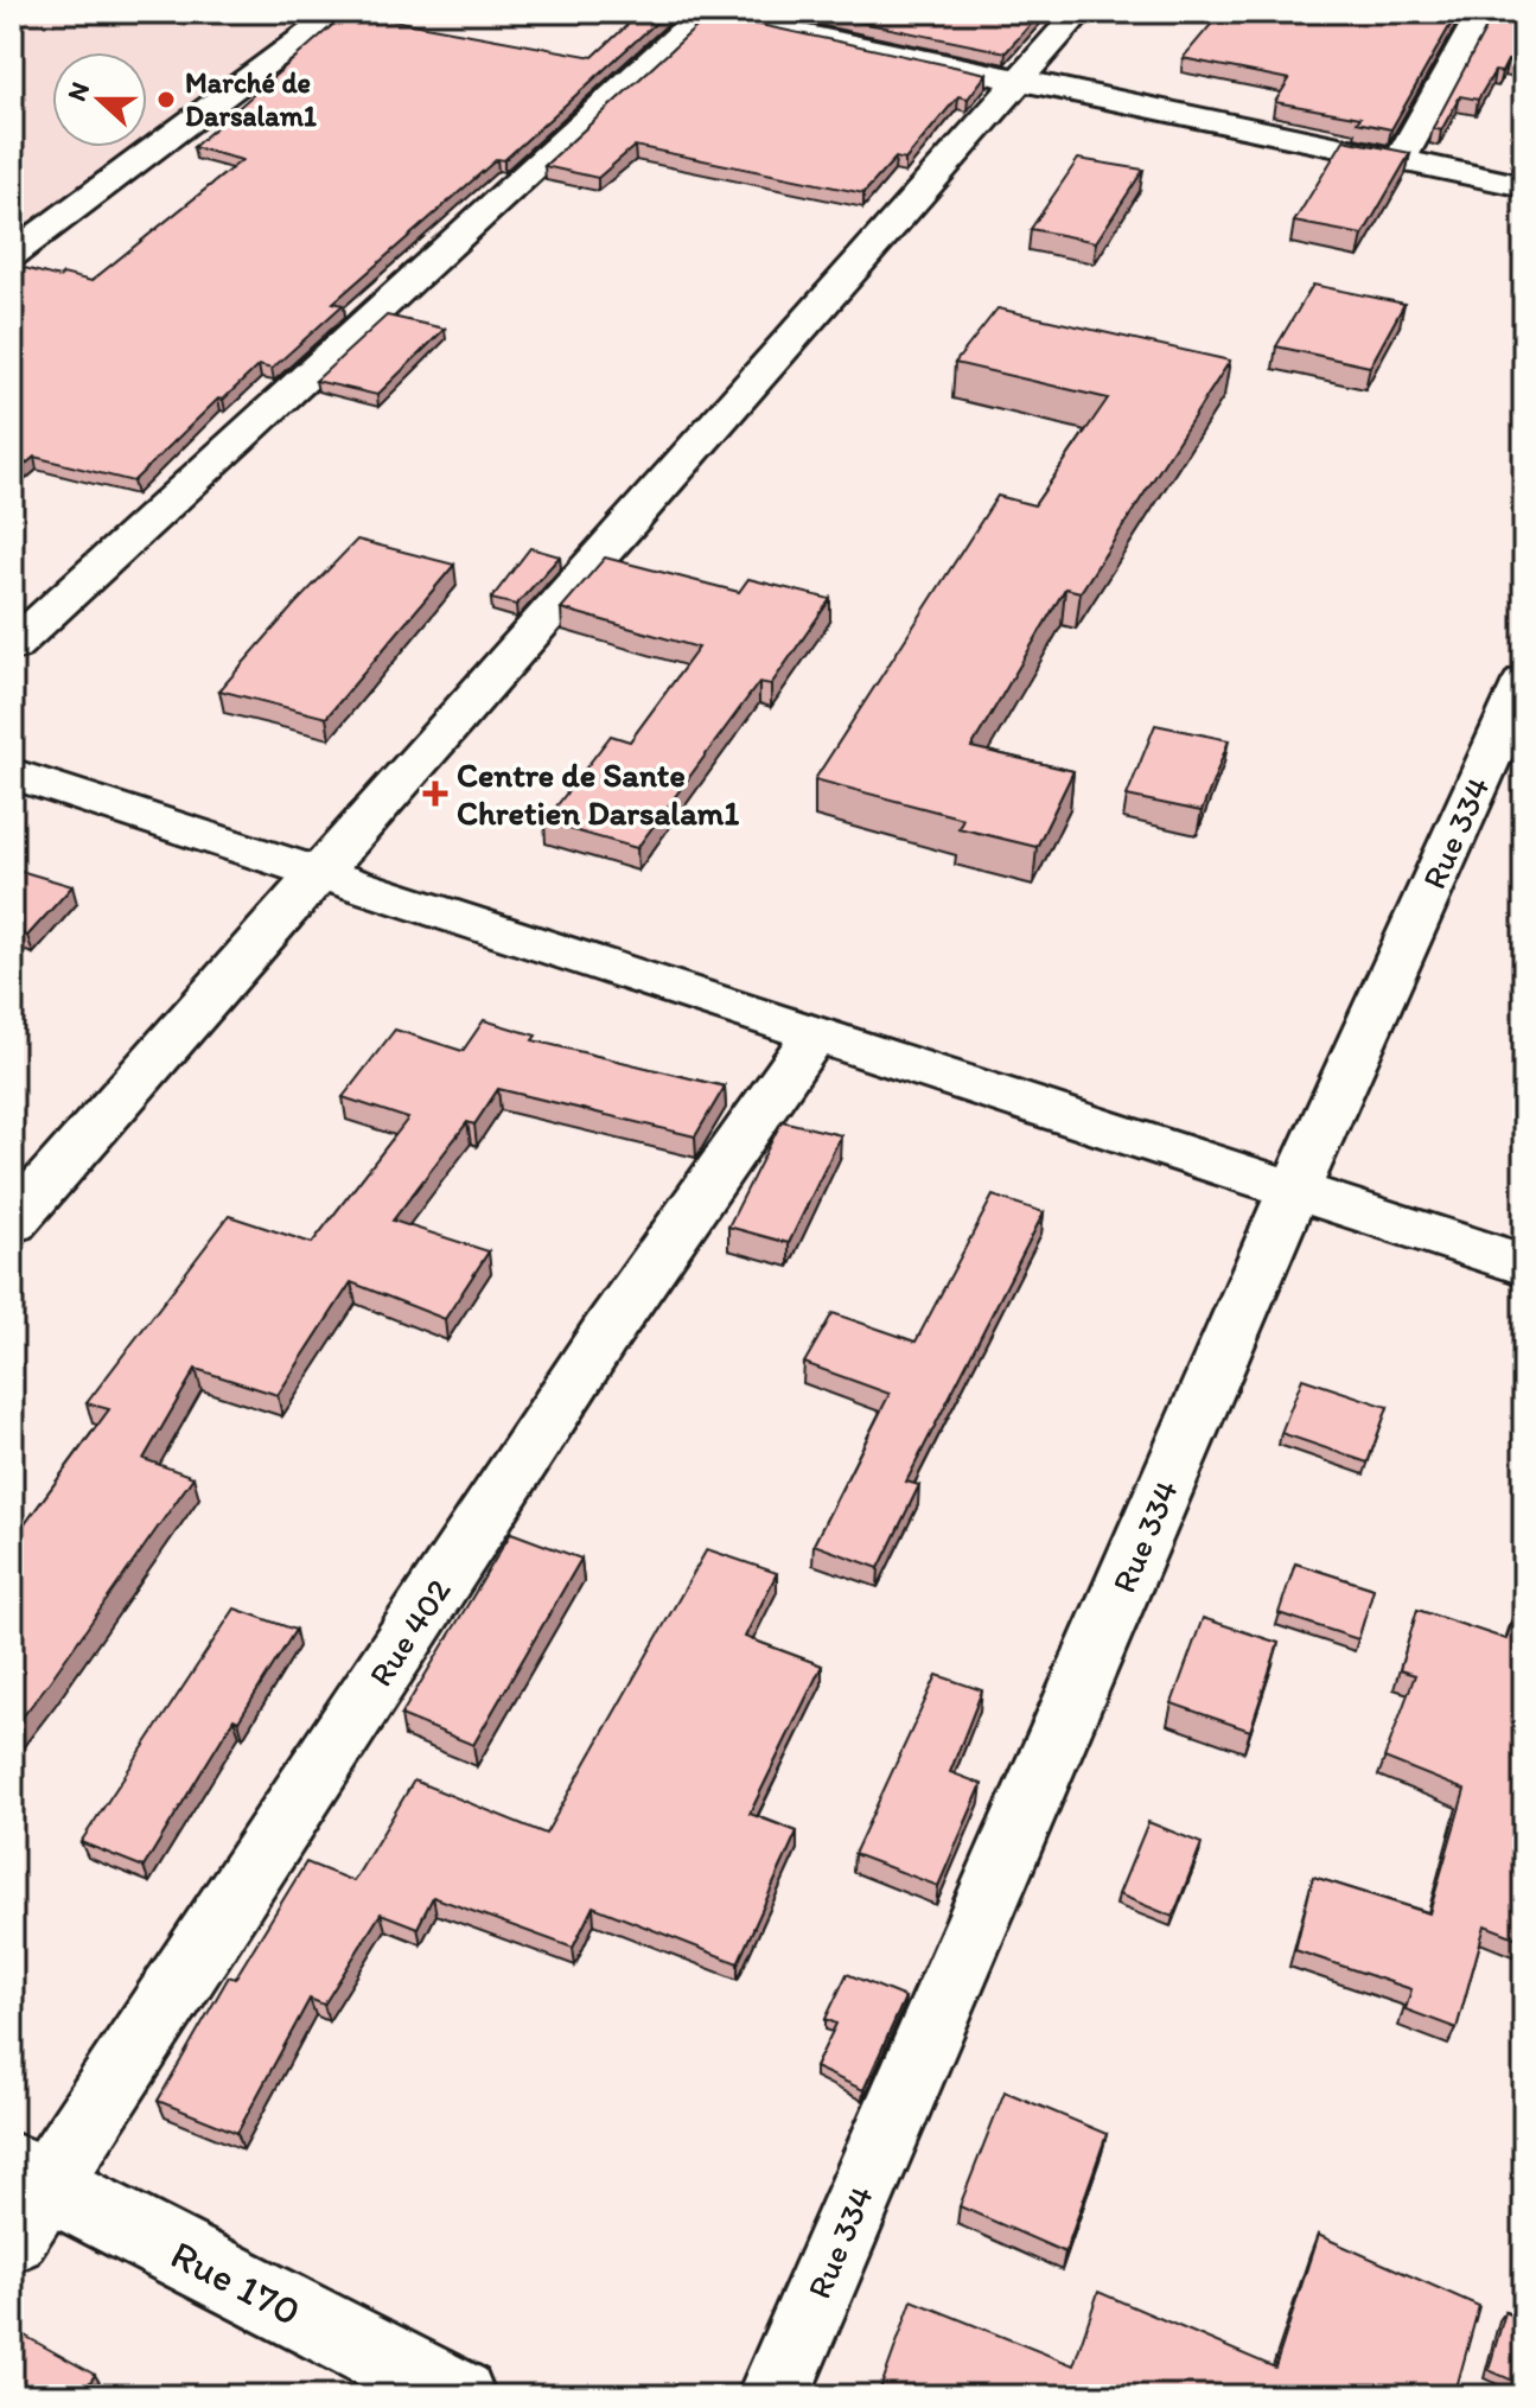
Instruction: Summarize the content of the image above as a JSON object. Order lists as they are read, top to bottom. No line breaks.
{"streets":{"street":["Rue 334","Rue 402","Rue 170"]},"crossings":[["Rue 402","Rue 170"]],"places":{"other":["Marché de Darsalam1"],"health":["Centre de Sante Chretien Darsalam1"]},"north":"left"}
